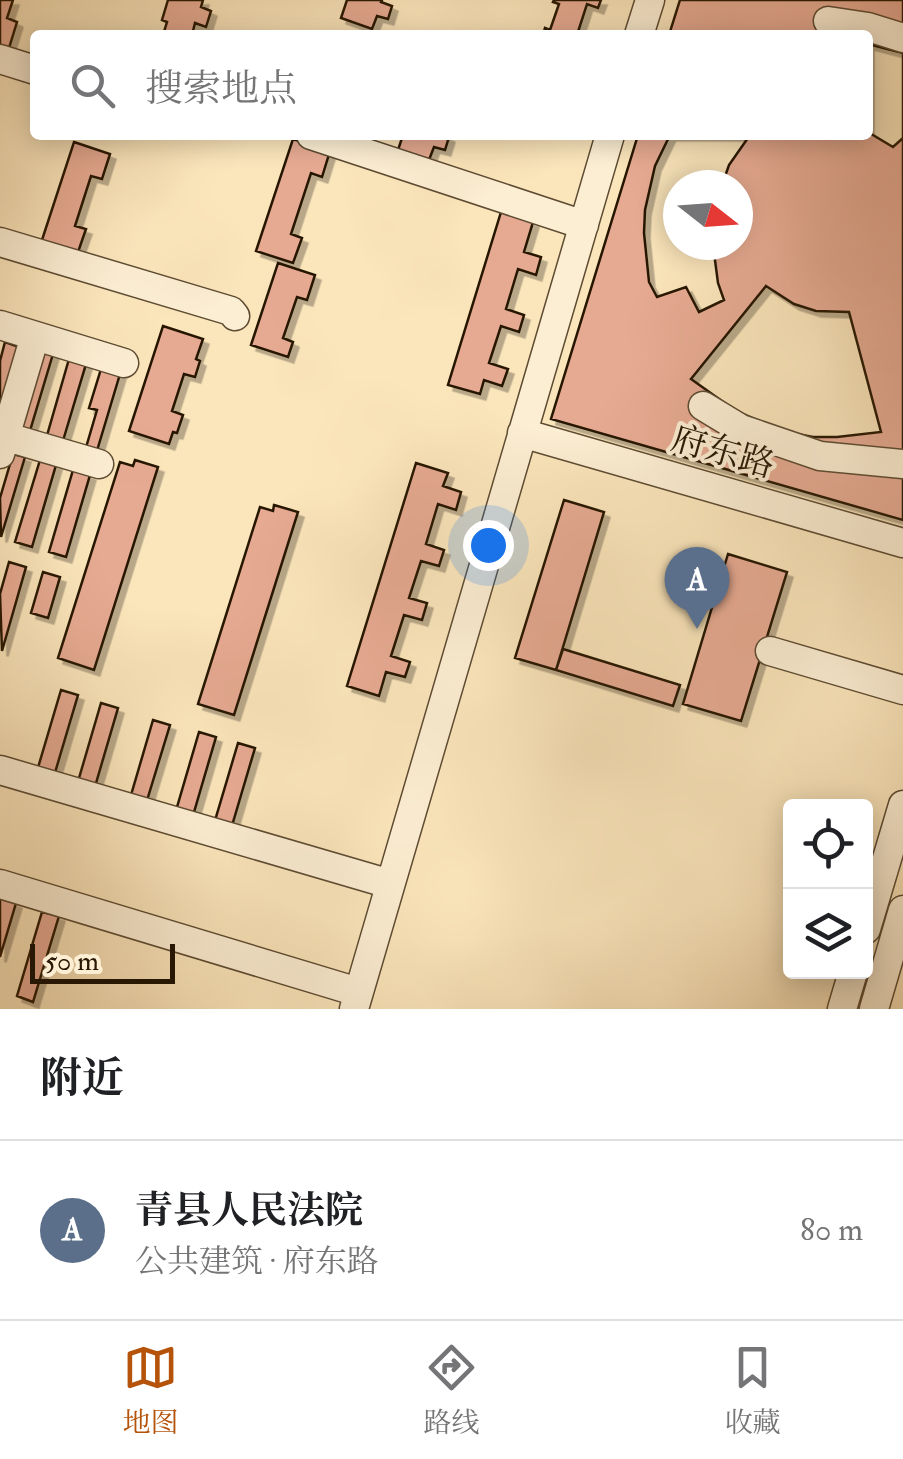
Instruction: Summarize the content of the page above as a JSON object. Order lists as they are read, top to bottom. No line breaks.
{"streets":{"street":["府东路"]},"scale_bar":"50 m","north":"right","page":{"search":"搜索地点","pins":"A","scale":"50 m","heading":"附近","list":[{"mark":"A","name":"青县人民法院","note":"公共建筑 · 府东路","value":"80 m"}],"nav":["地图","路线","收藏"]}}
